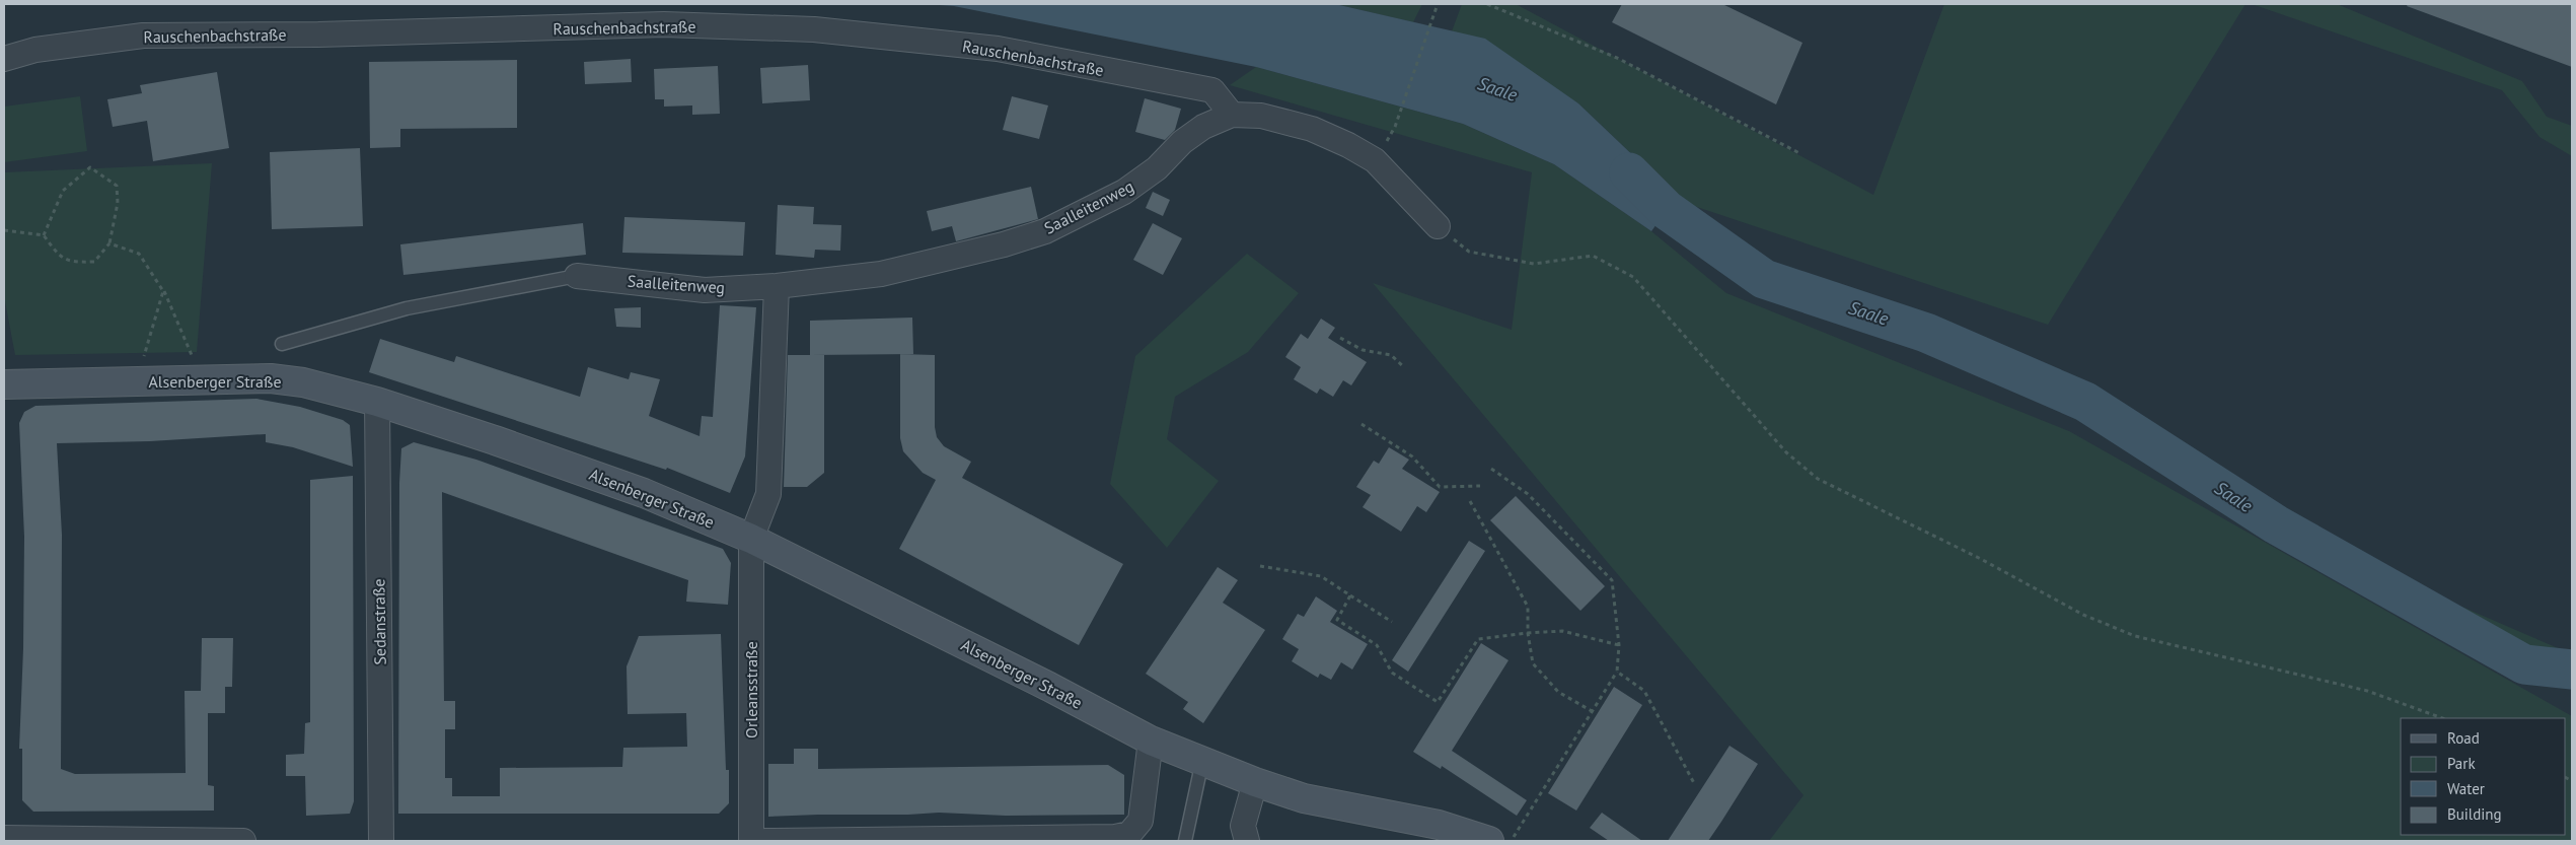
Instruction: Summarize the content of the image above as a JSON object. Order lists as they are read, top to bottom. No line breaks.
{"streets":{"street":["Rauschenbachstraße","Saalleitenweg","Alsenberger Straße","Sedanstraße","Orleansstraße"]},"crossings":[["Rauschenbachstraße","Saalleitenweg"],["Alsenberger Straße","Sedanstraße"],["Alsenberger Straße","Orleansstraße"]],"water":["Saale"],"legend":["Road","Park","Water","Building"]}
